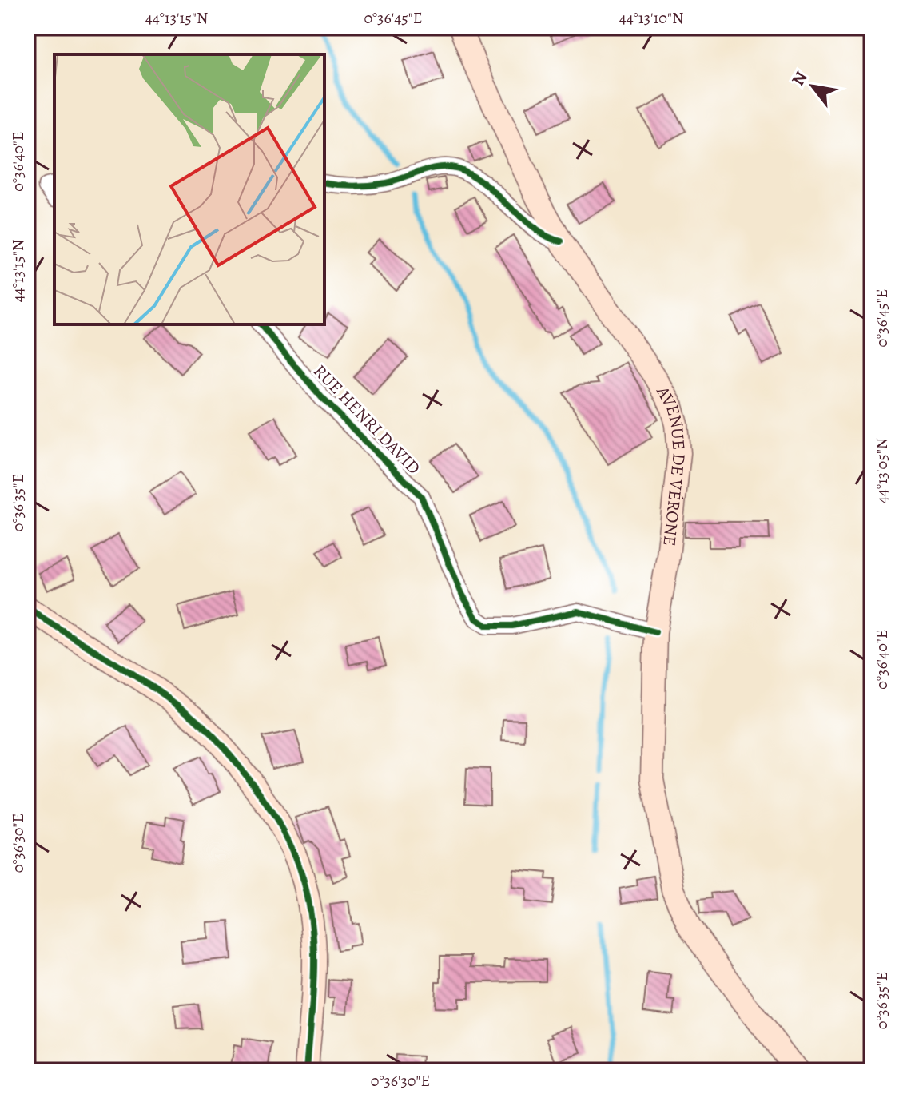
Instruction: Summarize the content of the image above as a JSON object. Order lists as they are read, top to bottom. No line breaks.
{"streets":{"main road":["AVENUE DE VÉRONE"],"street":["RUE HENRI DAVID"]},"crossings":[["RUE HENRI DAVID","AVENUE DE VÉRONE"]],"north":"top left","coordinates":["44°13'15\"N","0°36'45\"E","44°13'10\"N","0°36'40\"E","44°13'05\"N","0°36'35\"E","0°36'30\"E"]}
